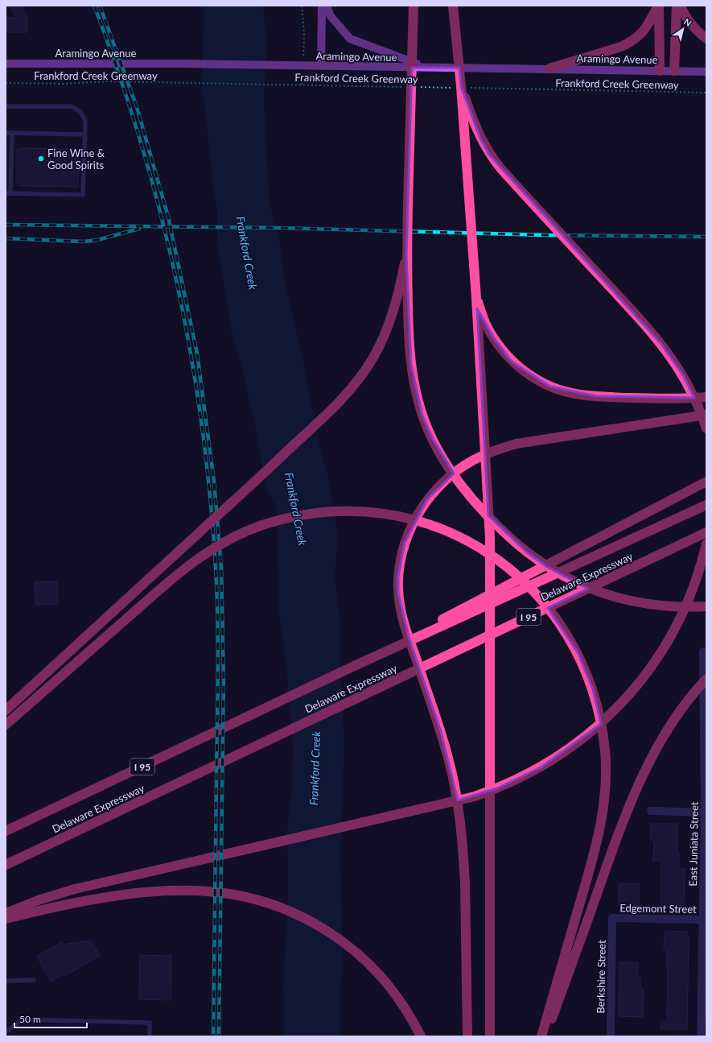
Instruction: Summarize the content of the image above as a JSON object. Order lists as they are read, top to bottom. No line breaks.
{"streets":{"highway":["Delaware Expressway","I 95"],"main road":["Aramingo Avenue"],"street":["East Juniata Street","Edgemont Street","Berkshire Street"],"path":["Frankford Creek Greenway"]},"crossings":[["East Juniata Street","Edgemont Street"],["Edgemont Street","Berkshire Street"]],"water":["Frankford Creek"],"places":["Fine Wine & Good Spirits"],"scale_bar":"50 m","north":"top right"}
